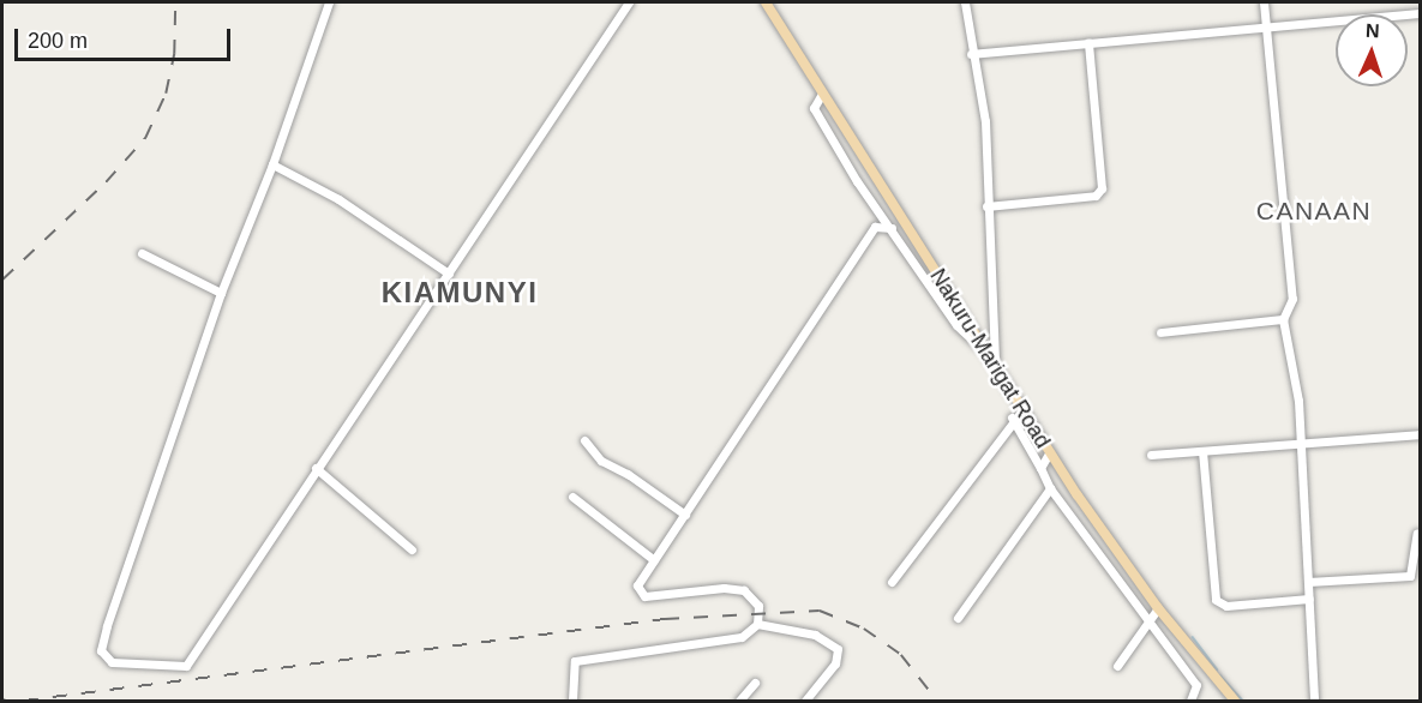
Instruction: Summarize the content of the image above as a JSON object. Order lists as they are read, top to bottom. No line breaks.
{"streets":{"main road":["Nakuru-Marigat Road"]},"districts":["CANAAN","KIAMUNYI"],"scale_bar":"200 m","north":"top"}
